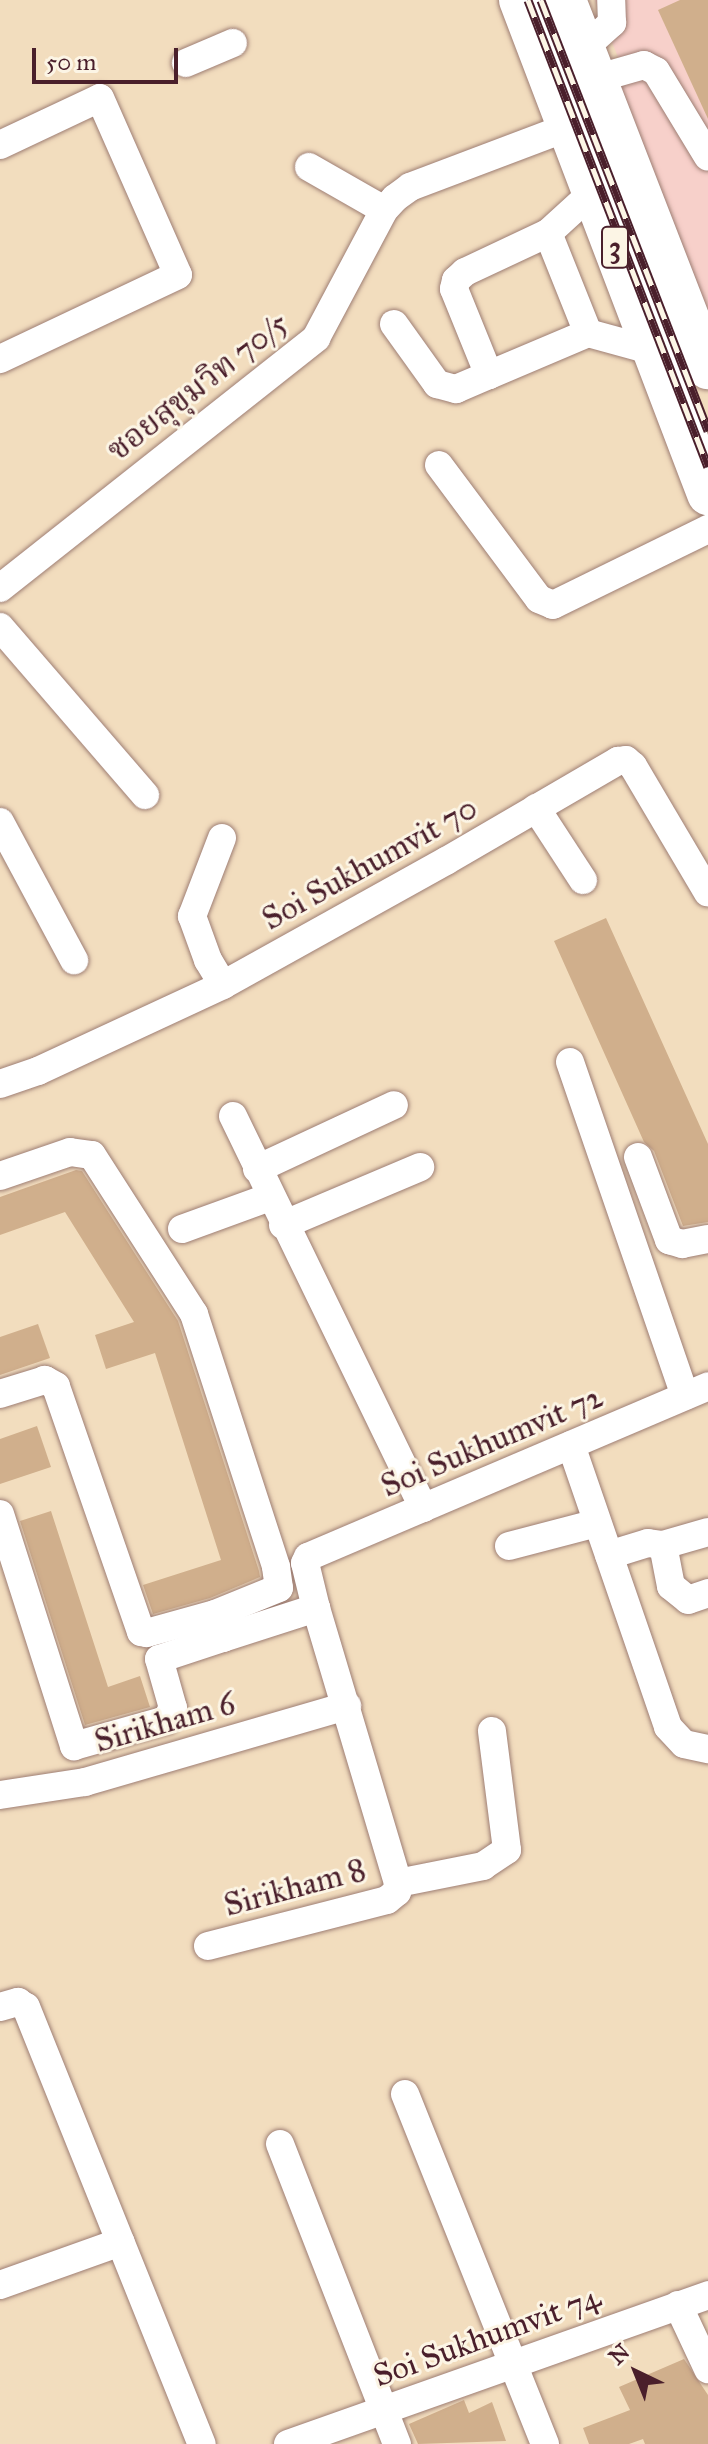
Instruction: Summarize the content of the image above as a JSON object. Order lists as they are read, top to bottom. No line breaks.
{"streets":{"highway":["3"],"street":["ซอยสุขุมวิท 70/5","Soi Sukhumvit 70","Soi Sukhumvit 72","Sirikham 6","Sirikham 8","Soi Sukhumvit 74"]},"crossings":[["3","ซอยสุขุมวิท 70/5"],["Soi Sukhumvit 72","Sirikham 8"],["Sirikham 6","Sirikham 8"]],"scale_bar":"50 m","north":"top left"}
